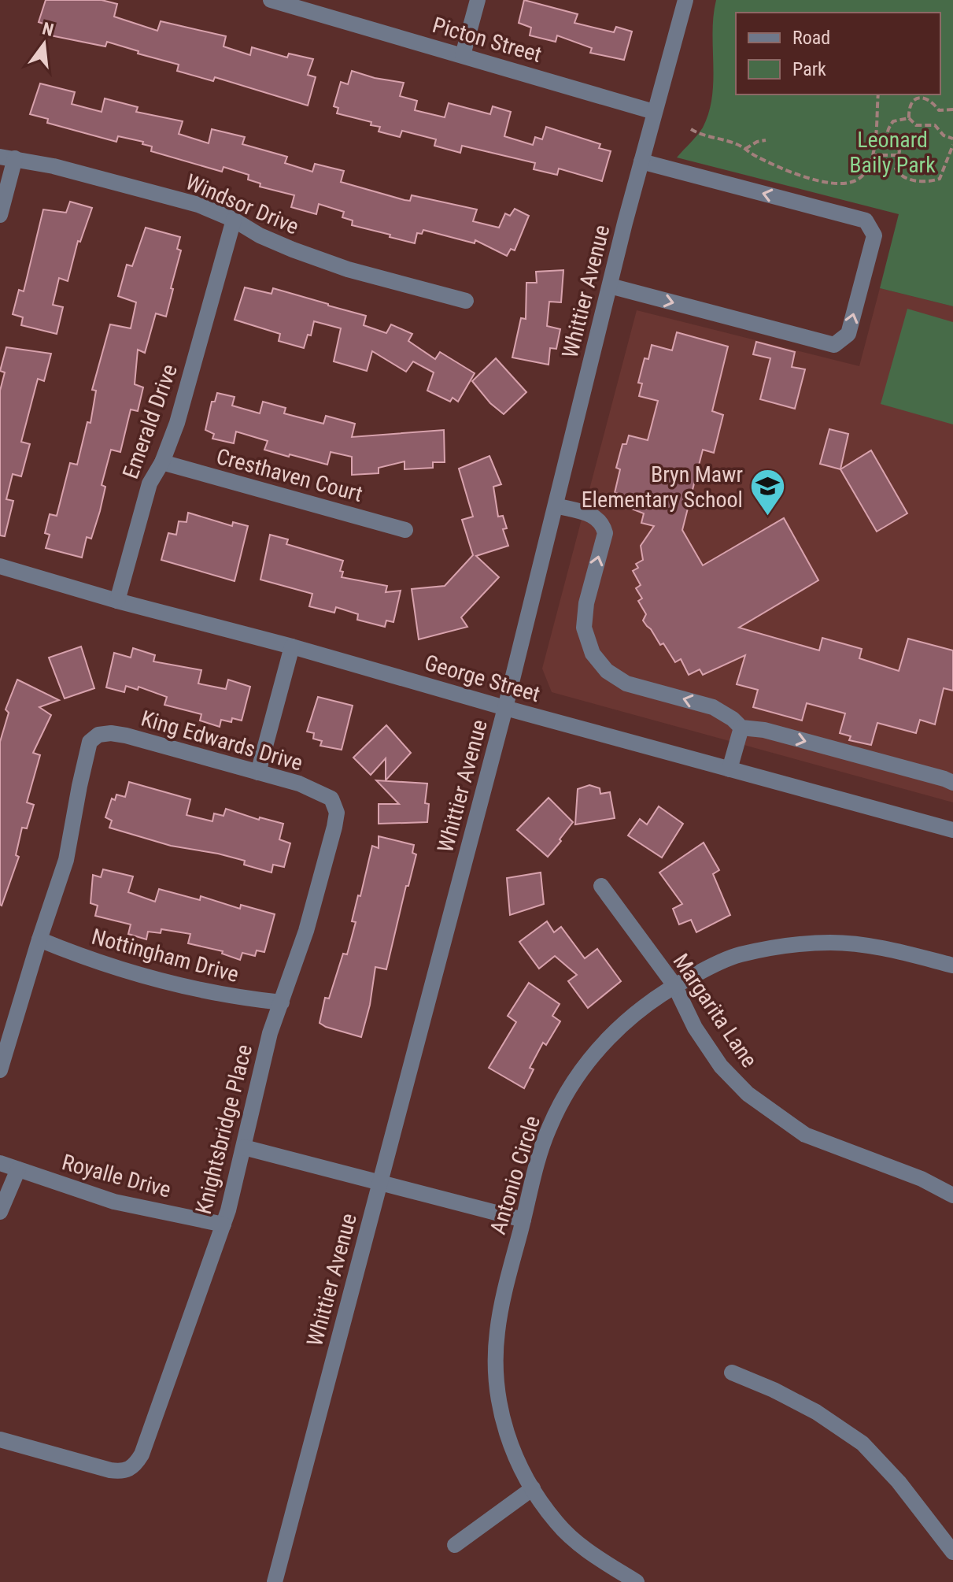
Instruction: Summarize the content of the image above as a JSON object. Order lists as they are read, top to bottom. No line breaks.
{"streets":{"street":["Picton Street","Windsor Drive","Whittier Avenue","Emerald Drive","Cresthaven Court","George Street","King Edwards Drive","Nottingham Drive","Margarita Lane","Knightsbridge Place","Antonio Circle","Royalle Drive"]},"crossings":[["Picton Street","Whittier Avenue"],["Windsor Drive","Emerald Drive"],["Whittier Avenue","George Street"],["Emerald Drive","Cresthaven Court"],["Emerald Drive","George Street"],["King Edwards Drive","Nottingham Drive"],["King Edwards Drive","Knightsbridge Place"],["Nottingham Drive","Knightsbridge Place"],["Margarita Lane","Antonio Circle"],["Knightsbridge Place","Royalle Drive"]],"parks":["Leonard Baily Park"],"places":{"school or university":["Bryn Mawr Elementary School"]},"legend":["Road","Park"],"north":"top"}
